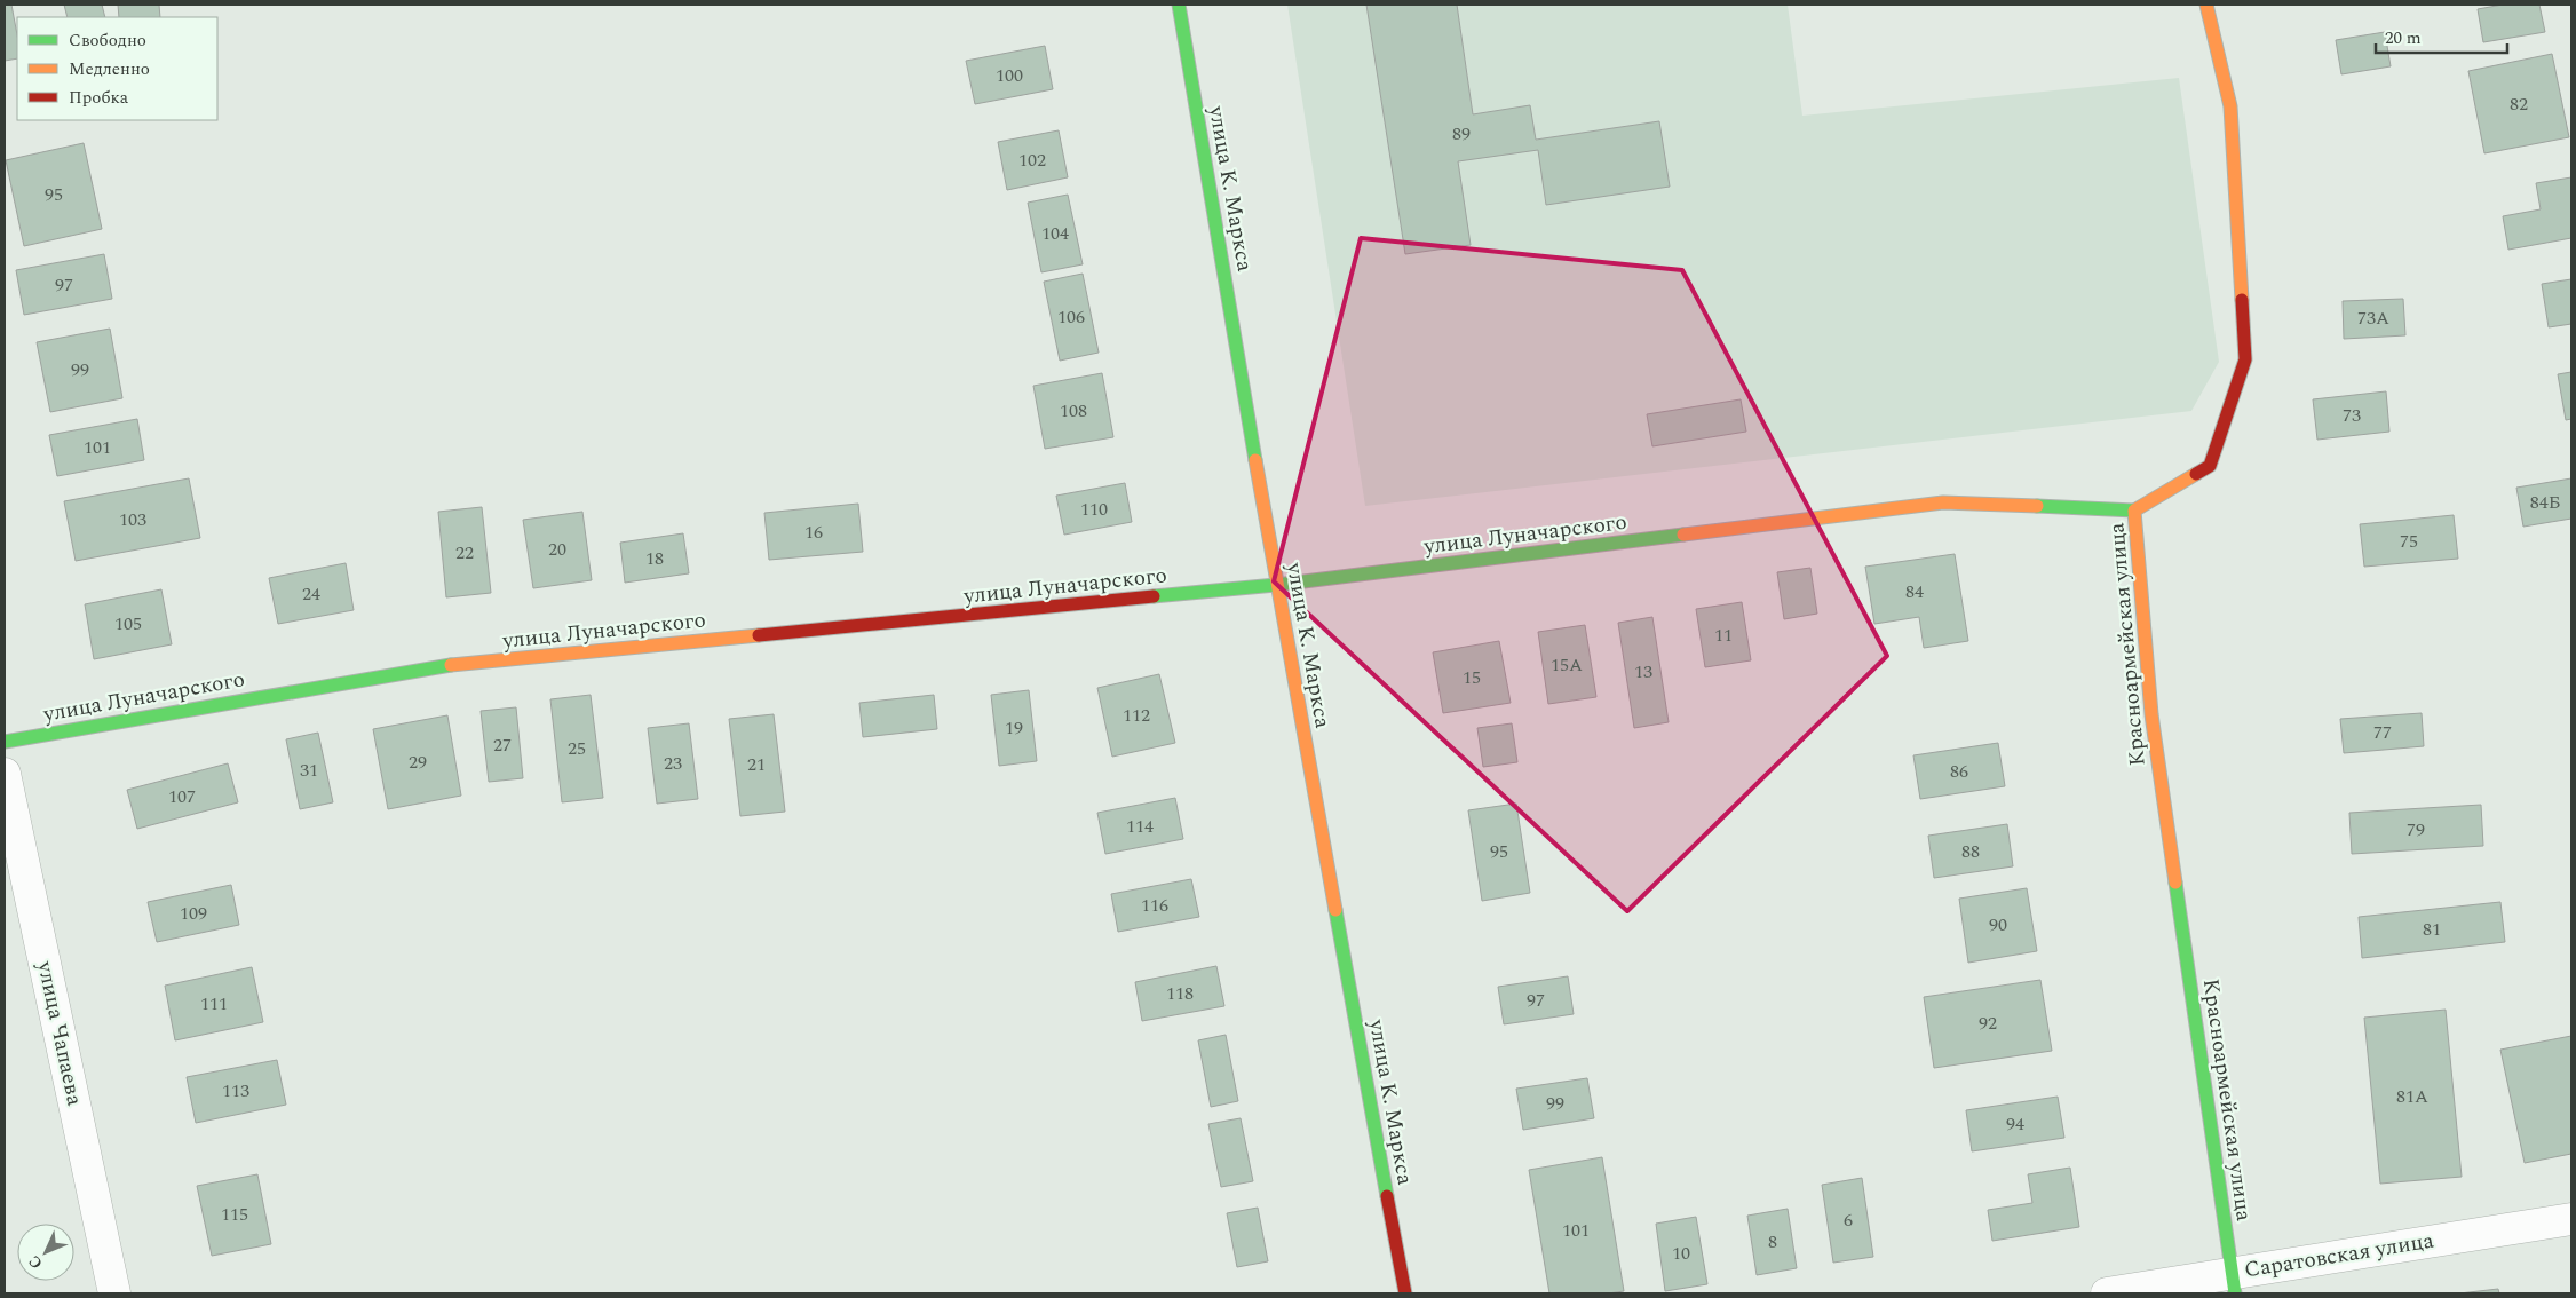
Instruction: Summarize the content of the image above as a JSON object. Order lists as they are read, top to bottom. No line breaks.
{"streets":{"street":["улица К. Маркса","улица Луначарского","Красноармейская улица","улица Чапаева","Саратовская улица"]},"crossings":[["улица К. Маркса","улица Луначарского"],["улица Луначарского","Красноармейская улица"],["Красноармейская улица","Саратовская улица"]],"house_numbers":["100","82","89","102","95","104","97","106","73А","99","108","73","101","84Б","110","103","16","75","20","22","18","84","24","105","11","15А","13","15","112","19","77","27","25","29","23","21","31","86","107","114","79","95","88","116","109","90","81","118","97","111","92","113","81А","99","94","115","6","101","8","10"],"legend":["Свободно","Медленно","Пробка"],"scale_bar":"20 m","north":"bottom left"}
